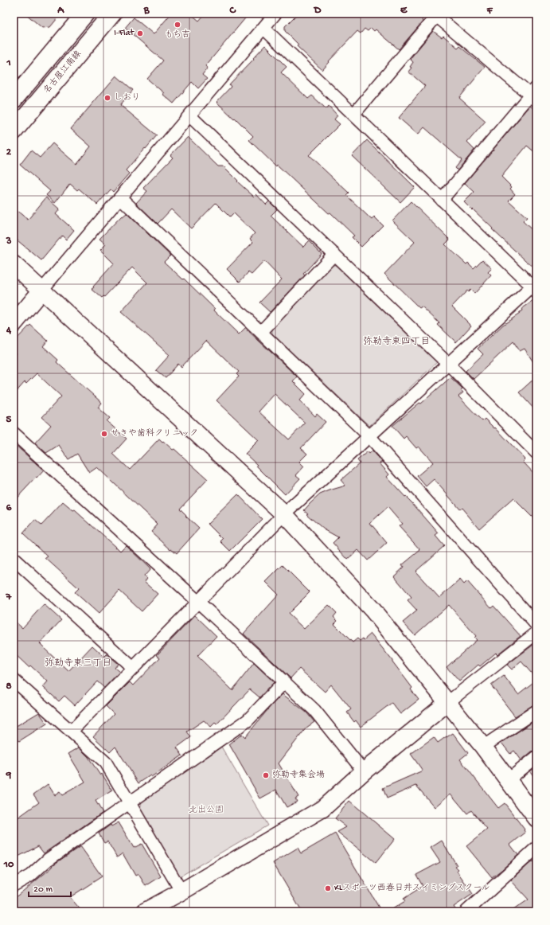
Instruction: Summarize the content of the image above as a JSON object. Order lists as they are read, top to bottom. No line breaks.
{"streets":{"main road":["名古屋江南線"]},"districts":["弥勒寺東四丁目","弥勒寺東三丁目"],"parks":["北出公園"],"places":["もち吉","I-Flat","しおり","せきや歯科クリニック","弥勒寺集会場","KLスポーツ西春日井スイミングスクール"],"scale_bar":"20 m","grid":{"columns":["A","B","C","D","E","F"],"rows":["1","2","3","4","5","6","7","8","9","10"]}}
